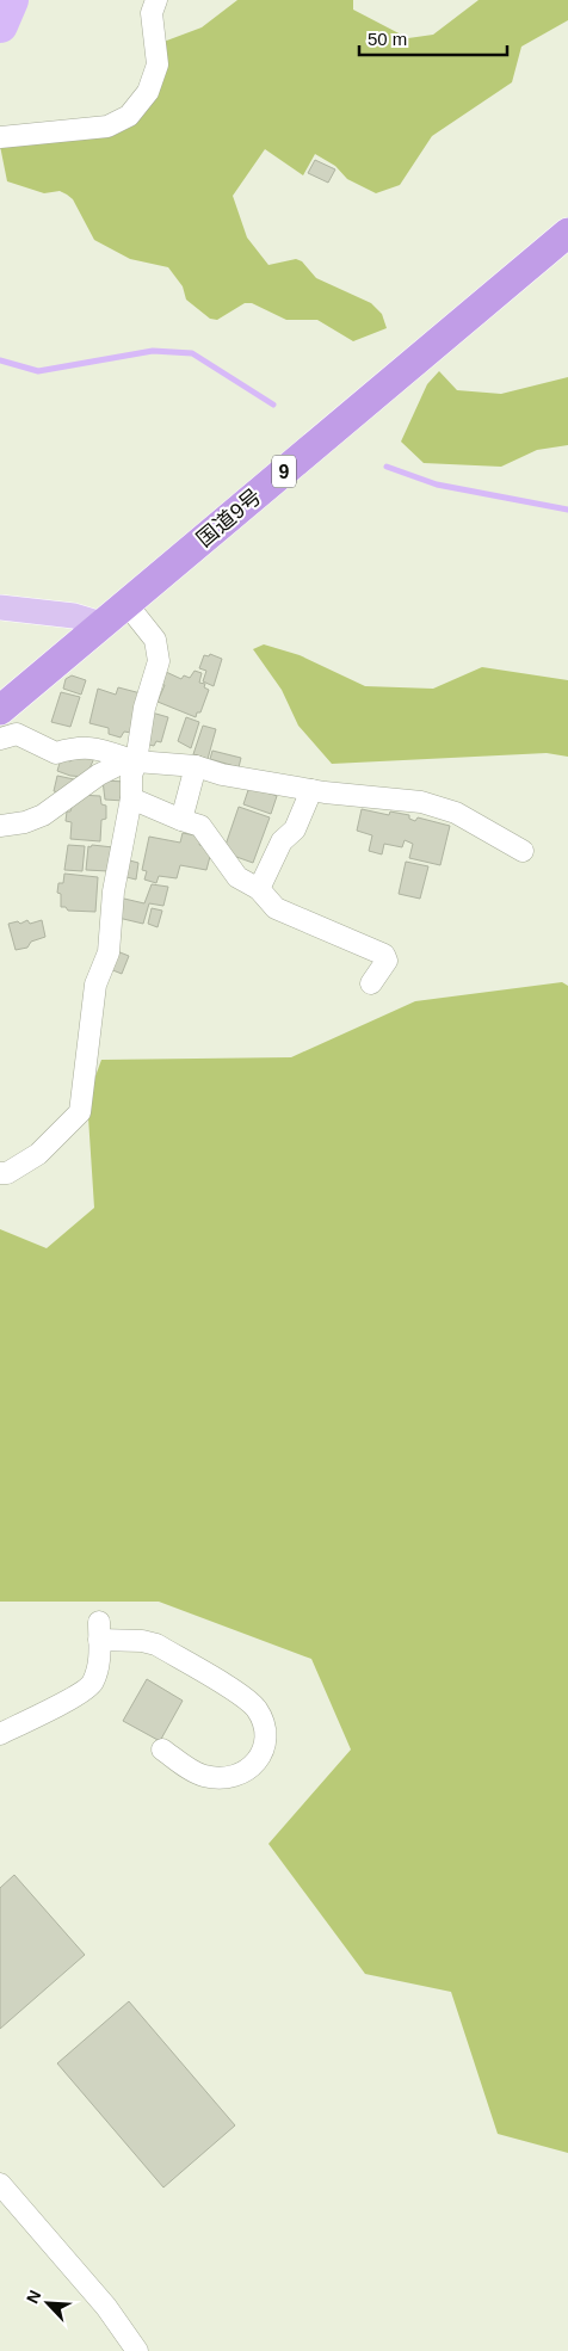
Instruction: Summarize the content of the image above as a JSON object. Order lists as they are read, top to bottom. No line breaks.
{"streets":{"highway":["9","国道9号"]},"scale_bar":"50 m","north":"top left"}
